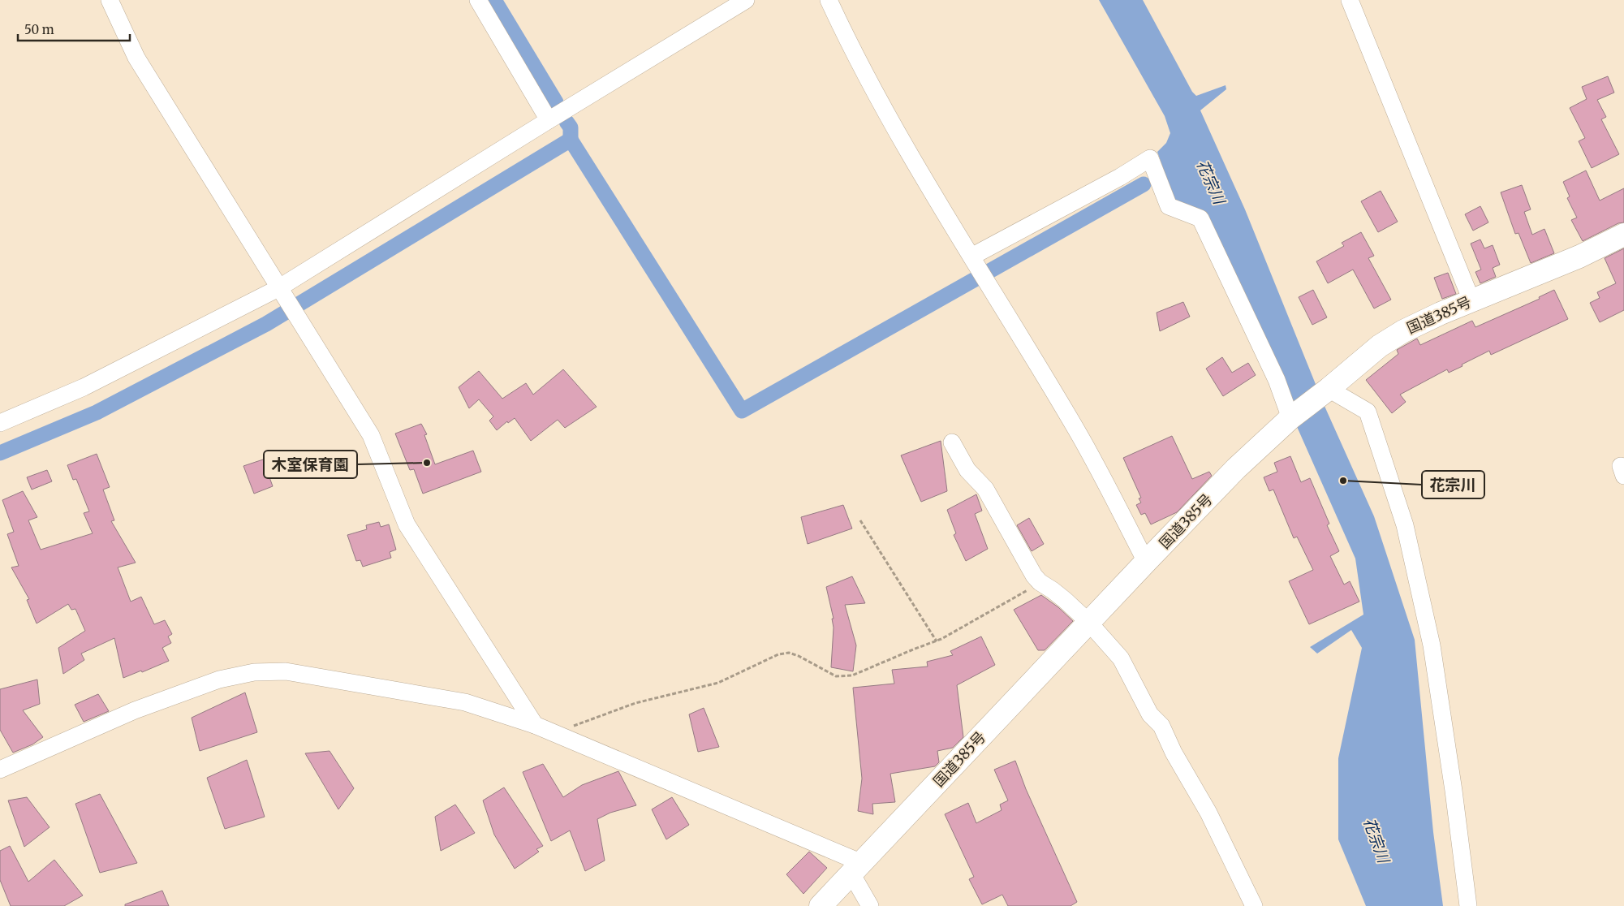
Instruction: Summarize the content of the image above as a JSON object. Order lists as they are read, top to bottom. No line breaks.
{"streets":{"highway":["国道385号"]},"water":["花宗川"],"places":["木室保育園","花宗川"],"scale_bar":"50 m"}
